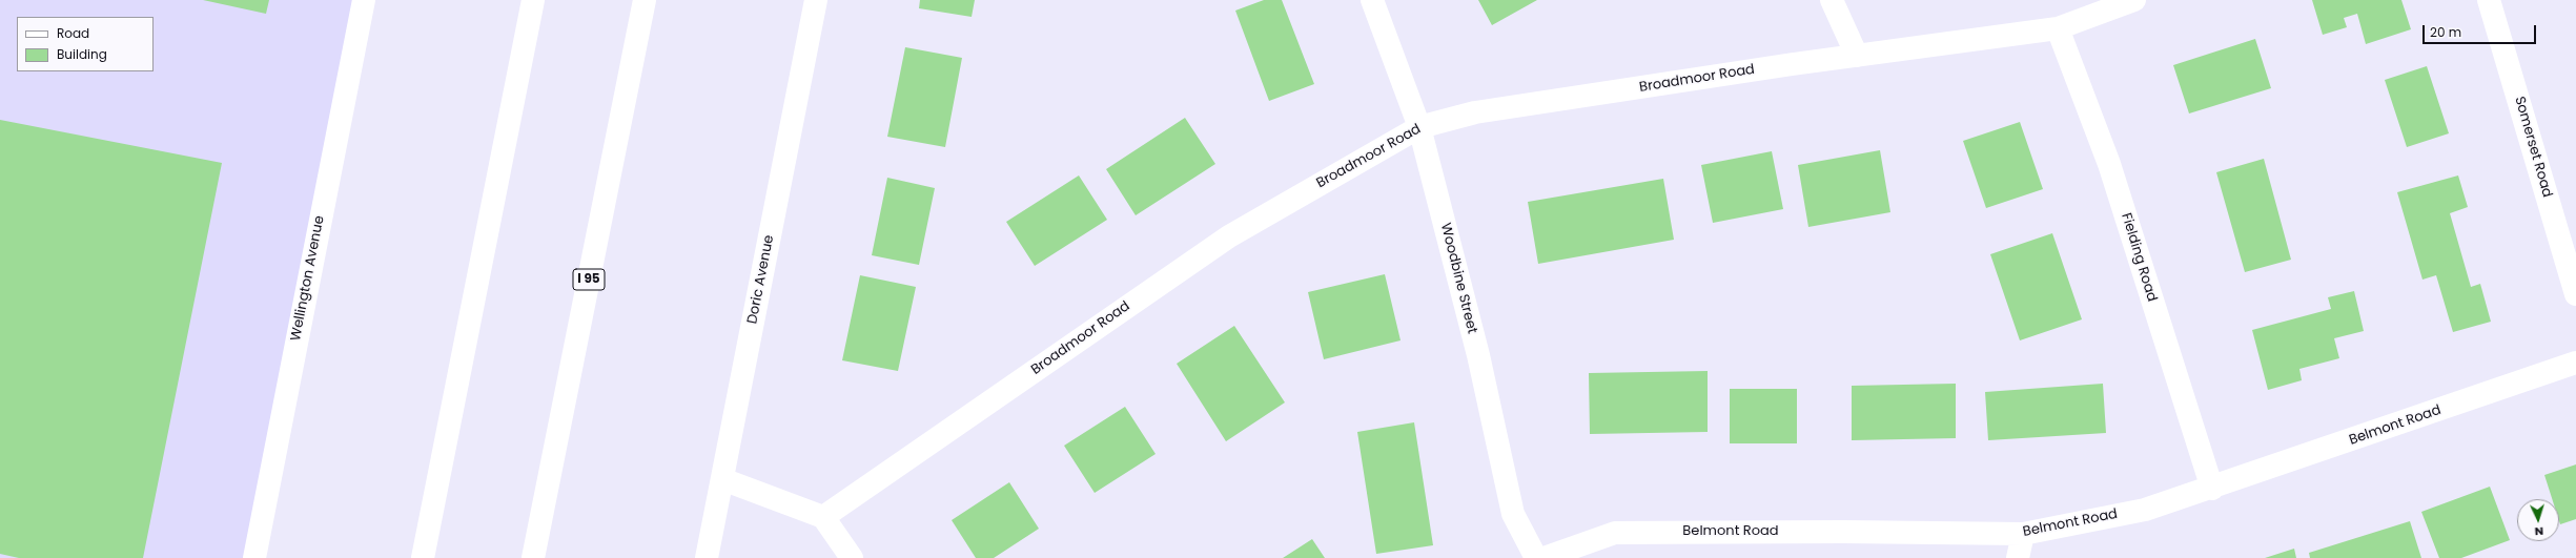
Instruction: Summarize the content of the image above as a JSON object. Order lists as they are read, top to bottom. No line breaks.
{"streets":{"main road":["Broadmoor Road","Somerset Road","Fielding Road","Wellington Avenue","Woodbine Street","I 95","Doric Avenue","Belmont Road"]},"crossings":[["Broadmoor Road","Fielding Road"],["Broadmoor Road","Woodbine Street"],["Fielding Road","Belmont Road"]],"legend":["Road","Building"],"scale_bar":"20 m","north":"bottom"}
